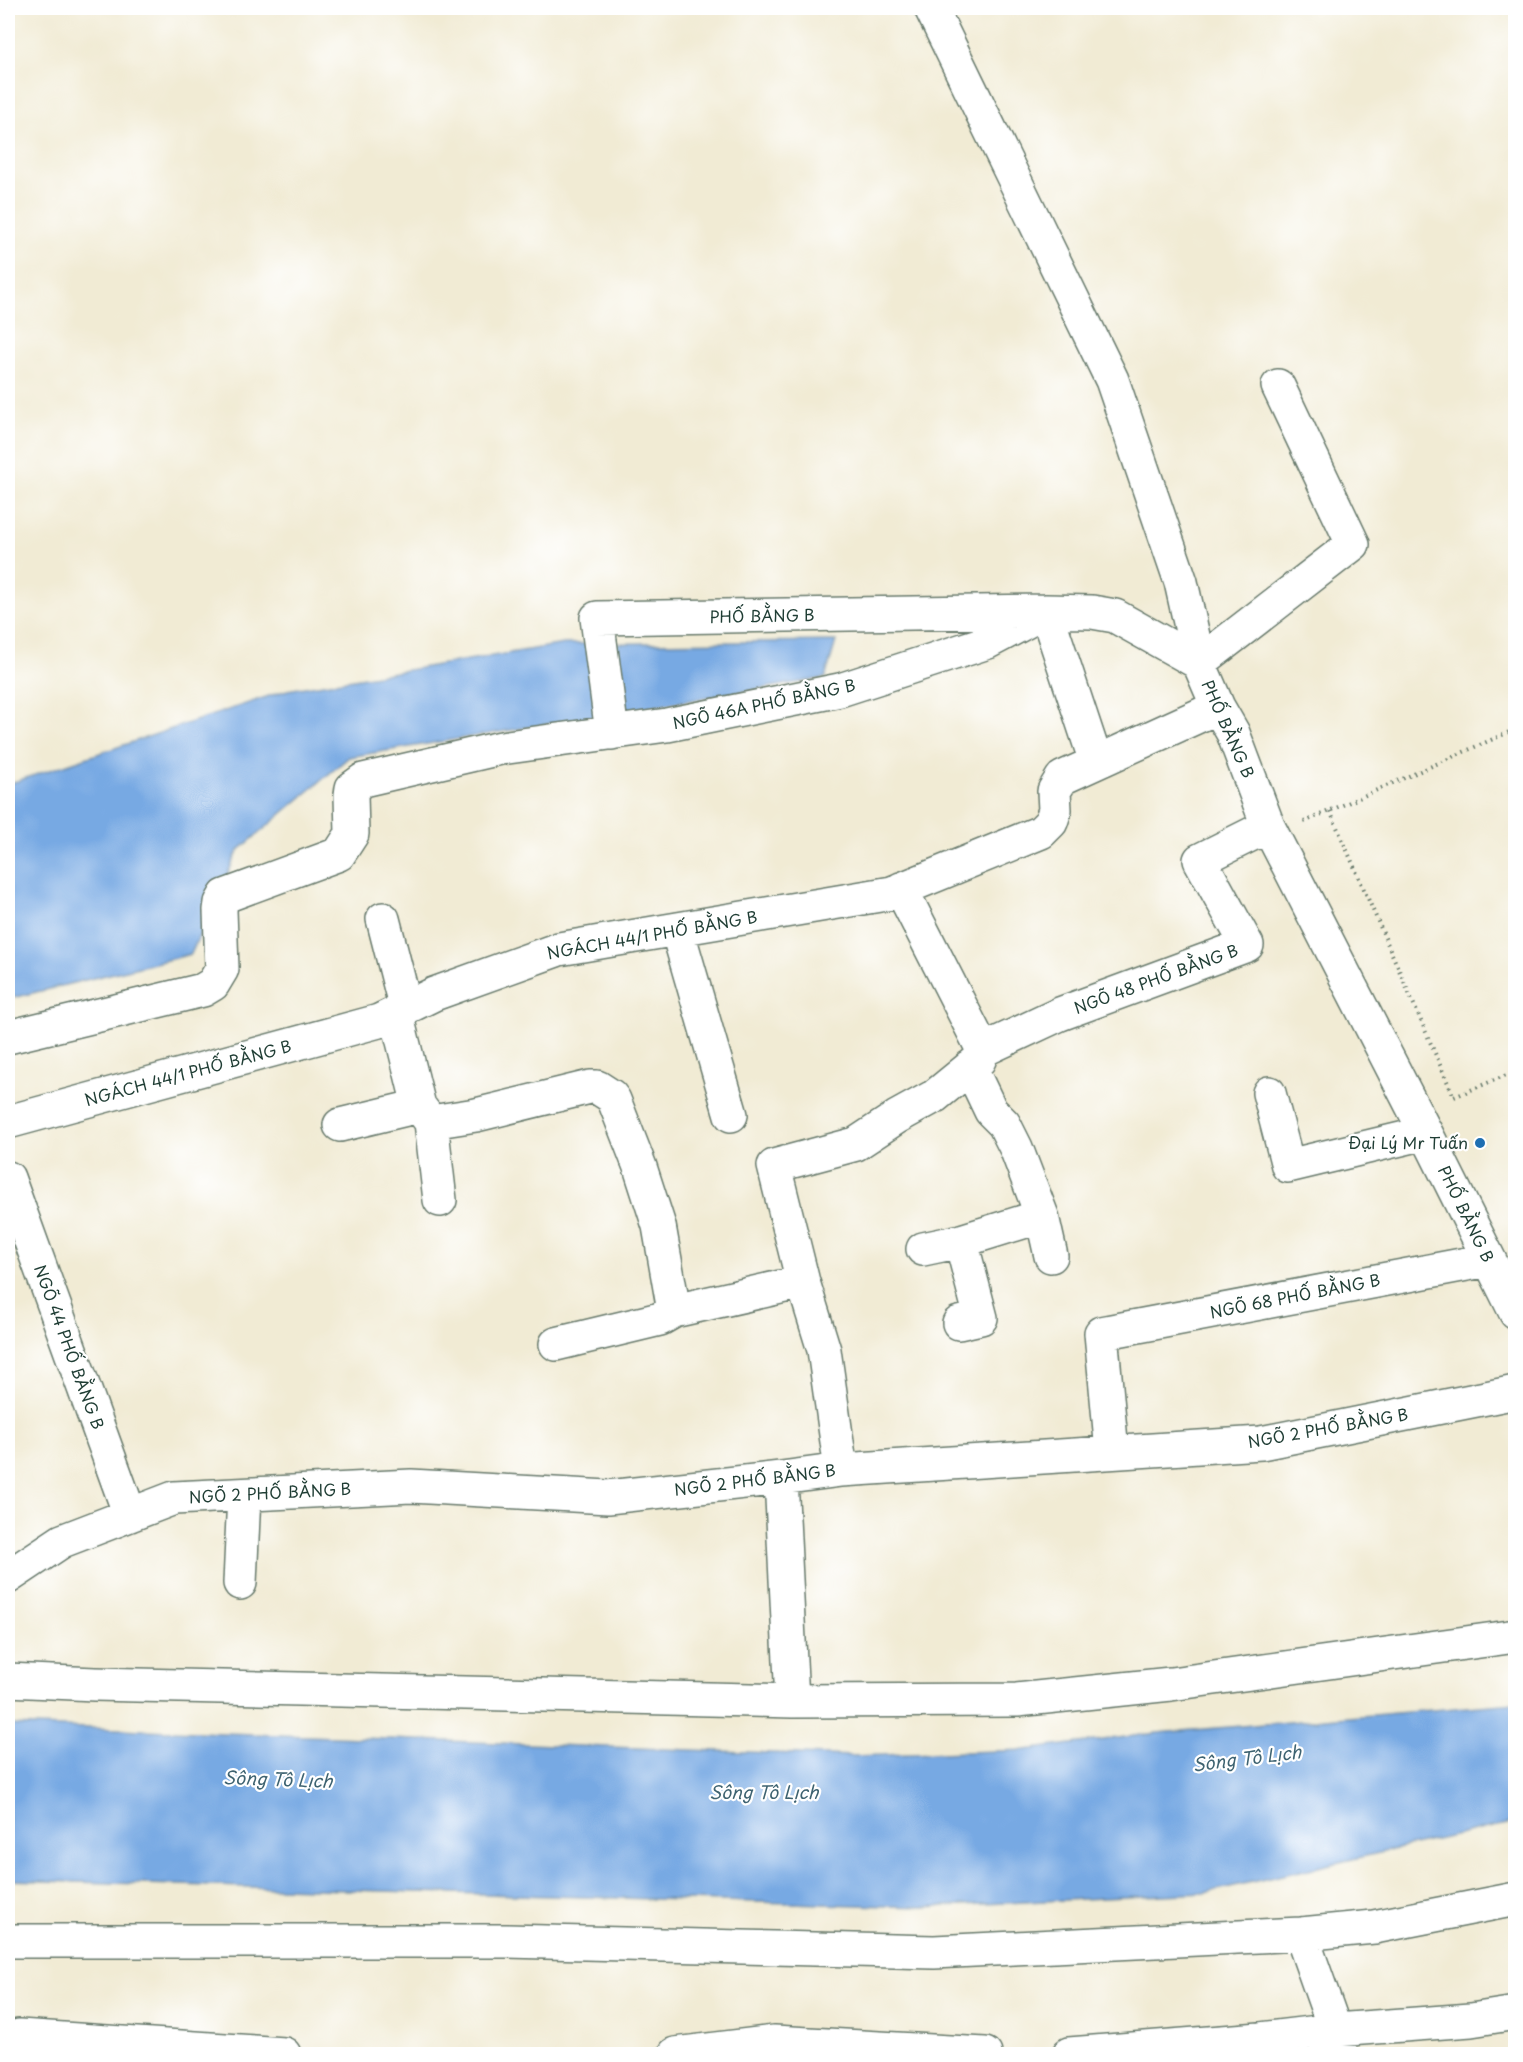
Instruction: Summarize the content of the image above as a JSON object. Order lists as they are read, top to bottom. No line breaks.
{"streets":{"street":["PHỐ BẰNG B","NGÕ 46A PHỐ BẰNG B","NGÁCH 44/1 PHỐ BẰNG B","NGÕ 48 PHỐ BẰNG B","NGÕ 68 PHỐ BẰNG B","NGÕ 44 PHỐ BẰNG B","NGÕ 2 PHỐ BẰNG B"]},"crossings":[["PHỐ BẰNG B","NGÕ 46A PHỐ BẰNG B"],["PHỐ BẰNG B","NGÁCH 44/1 PHỐ BẰNG B"],["PHỐ BẰNG B","NGÕ 48 PHỐ BẰNG B"],["PHỐ BẰNG B","NGÕ 68 PHỐ BẰNG B"],["NGÕ 68 PHỐ BẰNG B","NGÕ 2 PHỐ BẰNG B"],["NGÕ 44 PHỐ BẰNG B","NGÕ 2 PHỐ BẰNG B"]],"water":["Sông Tô Lịch"],"places":["Đại Lý Mr Tuấn"]}
